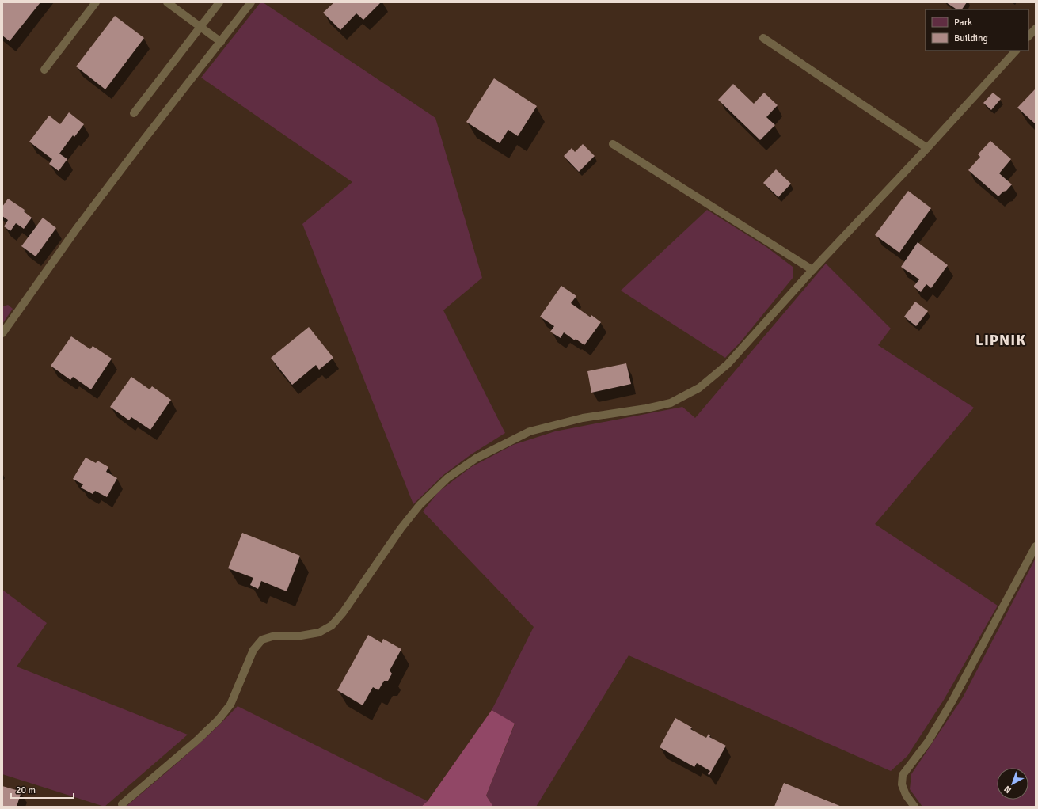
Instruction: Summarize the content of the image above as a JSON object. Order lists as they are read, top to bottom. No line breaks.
{"districts":["LIPNIK"],"legend":["Park","Building"],"scale_bar":"20 m","north":"bottom left"}
